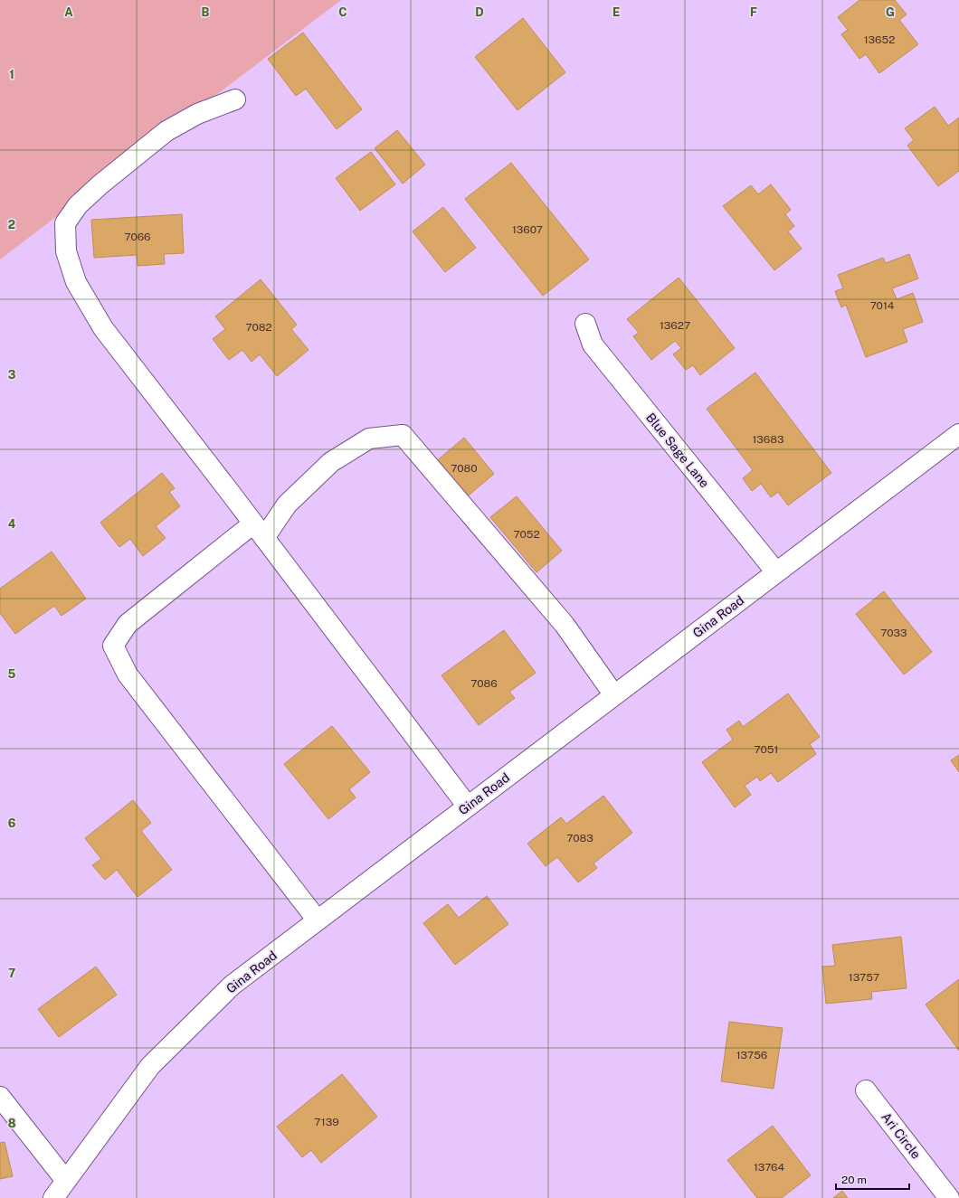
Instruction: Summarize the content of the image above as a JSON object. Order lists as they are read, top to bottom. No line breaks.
{"streets":{"street":["Blue Sage Lane","Gina Road","Ari Circle"]},"crossings":[["Blue Sage Lane","Gina Road"]],"house_numbers":["13652","13607","7066","7014","13627","7082","13683","7080","7052","7033","7086","7051","7083","13757","13756","7139","13764"],"scale_bar":"20 m","grid":{"columns":["A","B","C","D","E","F","G"],"rows":["1","2","3","4","5","6","7","8"]}}
